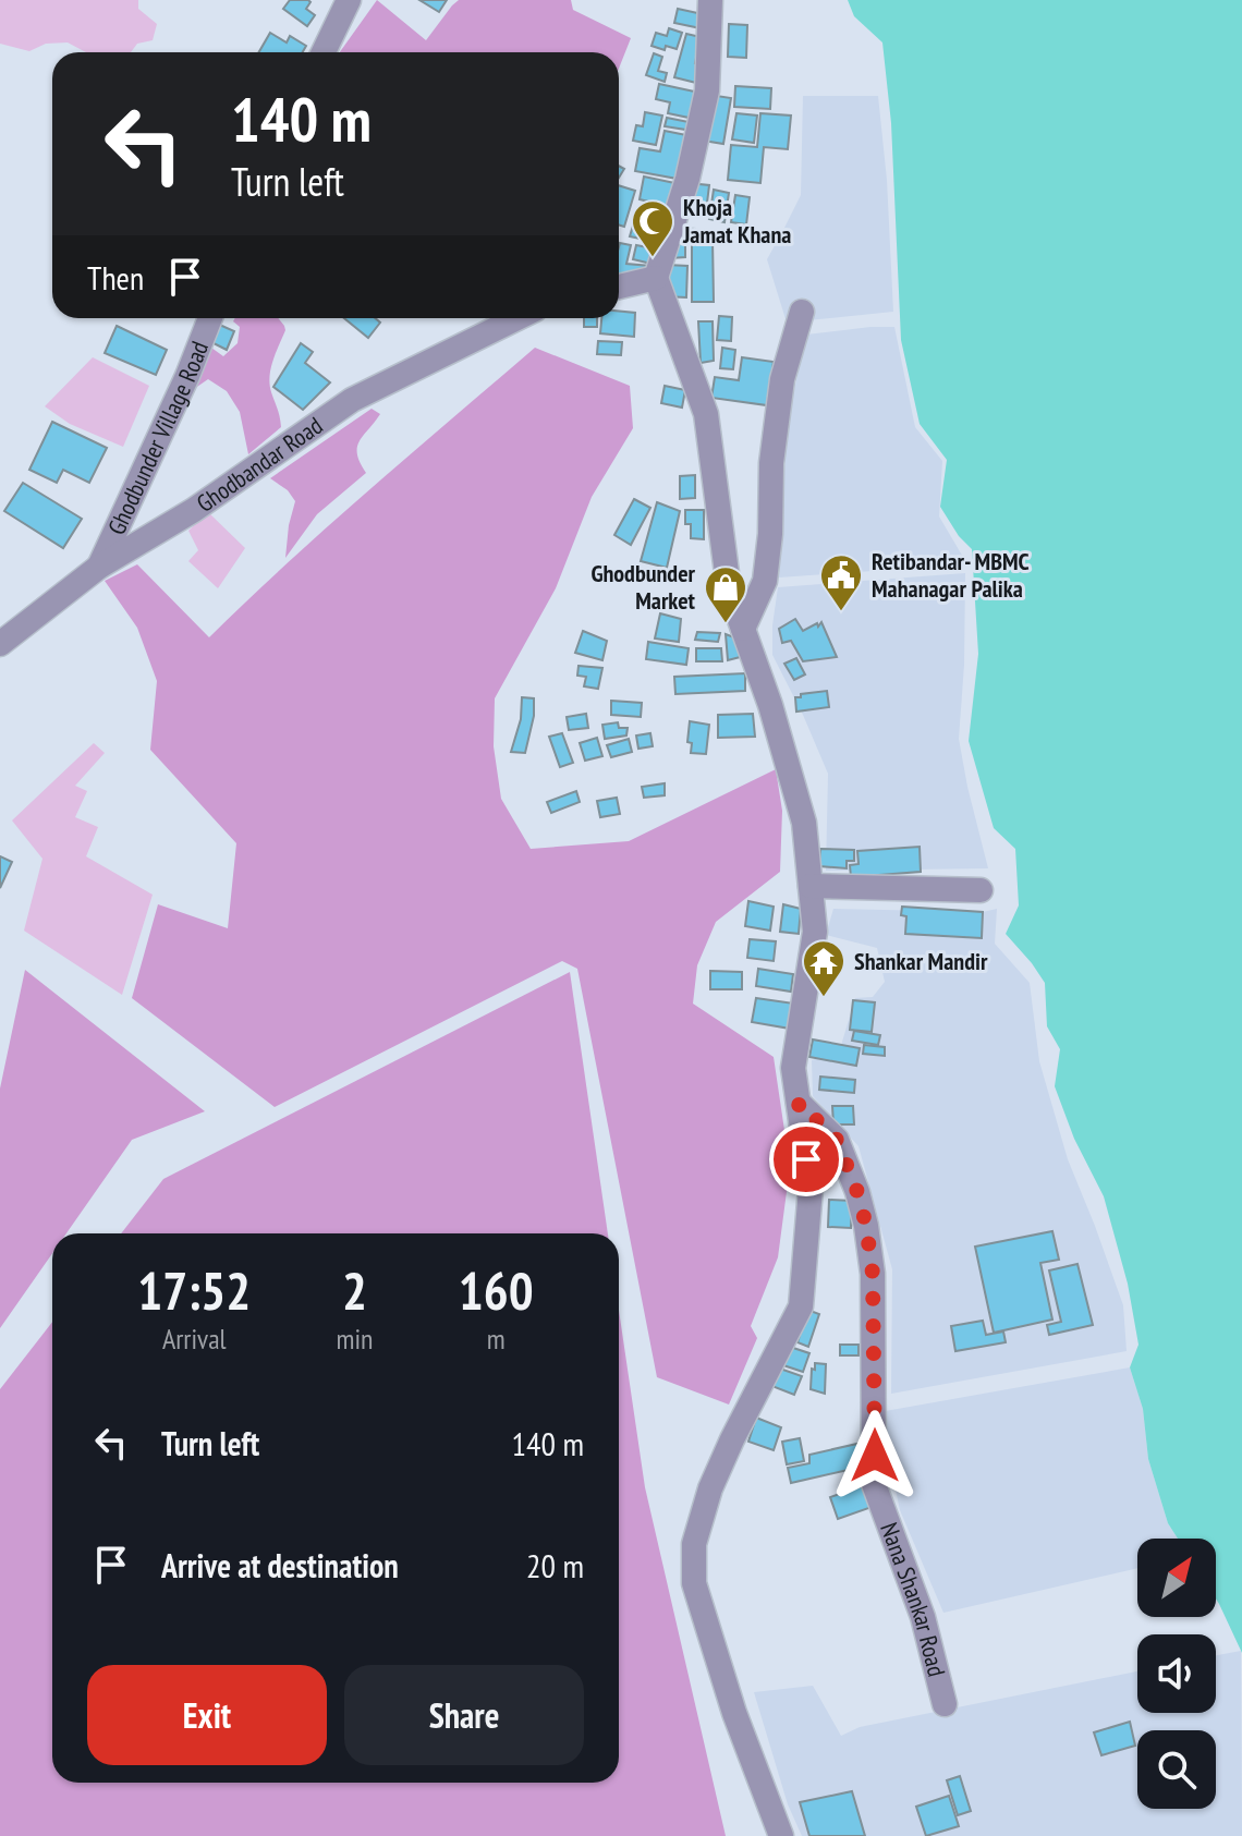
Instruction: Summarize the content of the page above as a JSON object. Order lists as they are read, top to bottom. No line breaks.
{"streets":{"street":["Ghodbunder Village Road","Ghodbandar Road","Nana Shankar Road"]},"crossings":[["Ghodbunder Village Road","Ghodbandar Road"]],"places":{"mosque":["Khoja Jamat Khana"],"public building":["Retibandar- MBMC Mahanagar Palika"],"shop":["Ghodbunder Market"],"temple":["Shankar Mandir"]},"north":"top right","page":{"turn":["140 m","Turn left"],"then":"Then","eta":["17:52","Arrival","2","min","160","m"],"list":[{"name":"Turn left","value":"140 m"},{"name":"Arrive at destination","value":"20 m"}],"buttons":["Exit","Share"]}}
